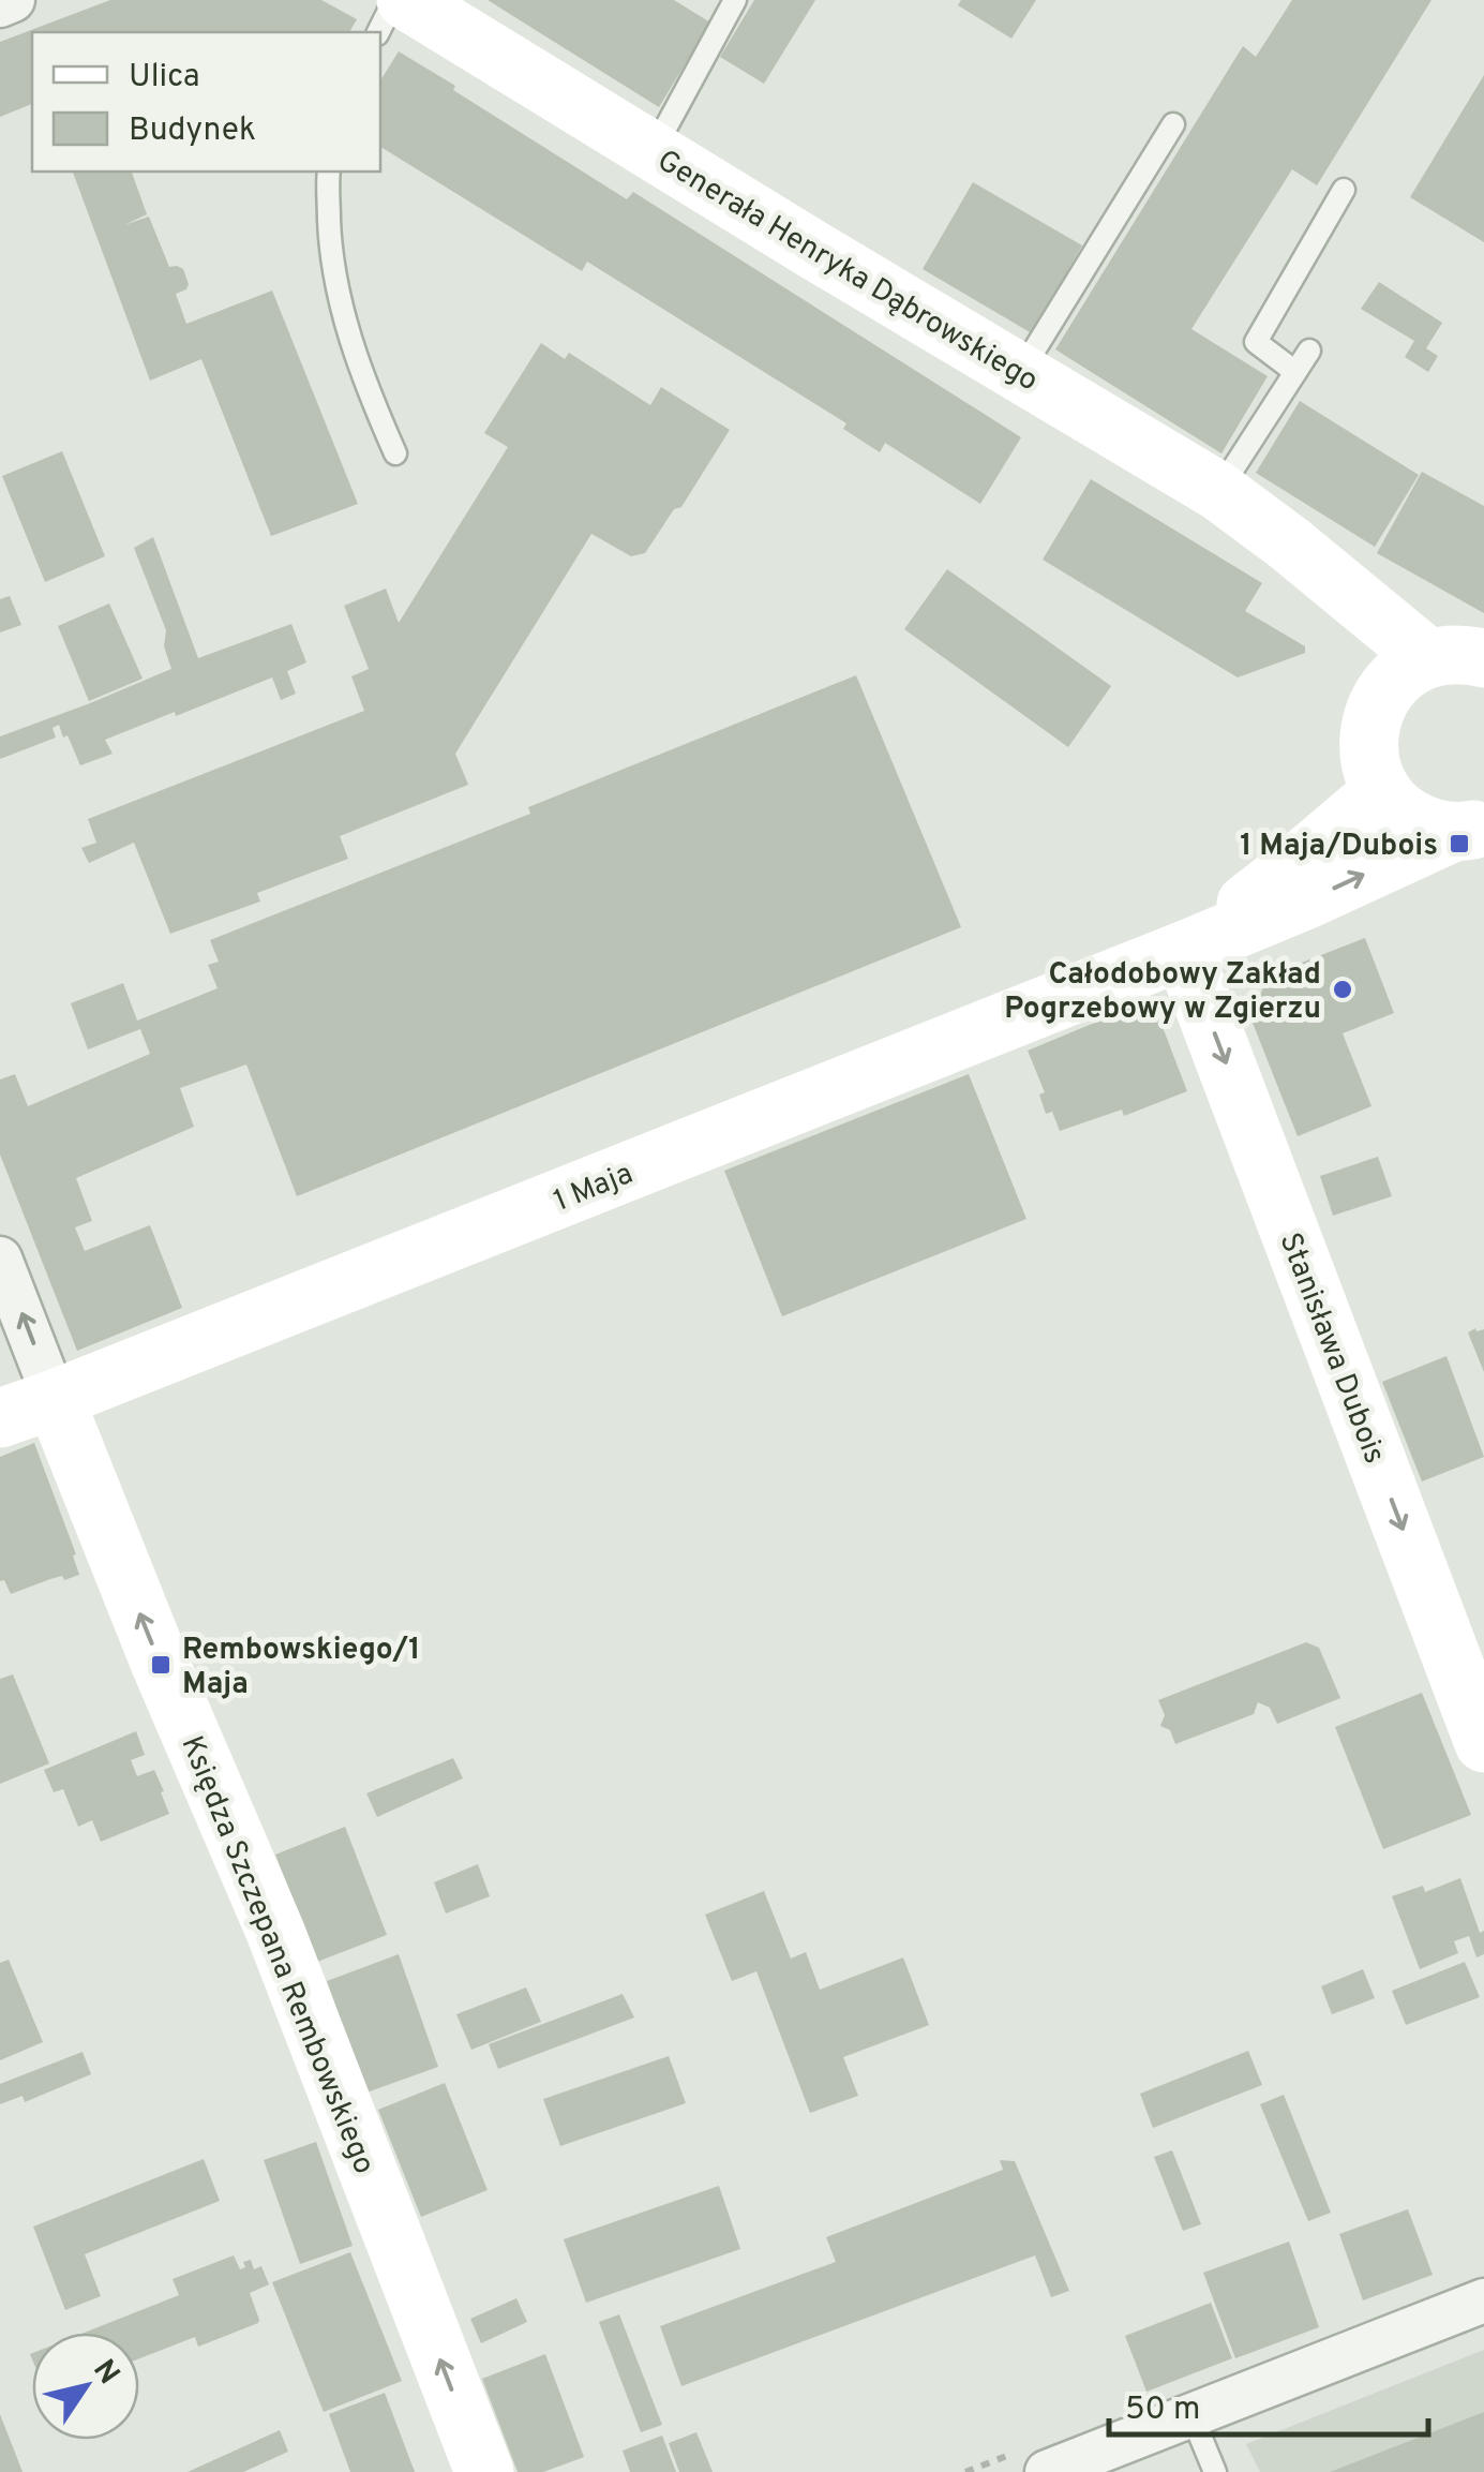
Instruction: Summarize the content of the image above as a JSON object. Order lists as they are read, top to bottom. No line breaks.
{"streets":{"street":["Generała Henryka Dąbrowskiego","1 Maja","Stanisława Dubois","Księdza Szczepana Rembowskiego"]},"crossings":[["1 Maja","Stanisława Dubois"],["1 Maja","Księdza Szczepana Rembowskiego"]],"one_way":["Stanisława Dubois","Księdza Szczepana Rembowskiego"],"places":{"transit":["1 Maja/Dubois","Rembowskiego/1 Maja"],"other":["Całodobowy Zakład Pogrzebowy w Zgierzu"]},"legend":["Ulica","Budynek"],"scale_bar":"50 m","north":"top right"}
